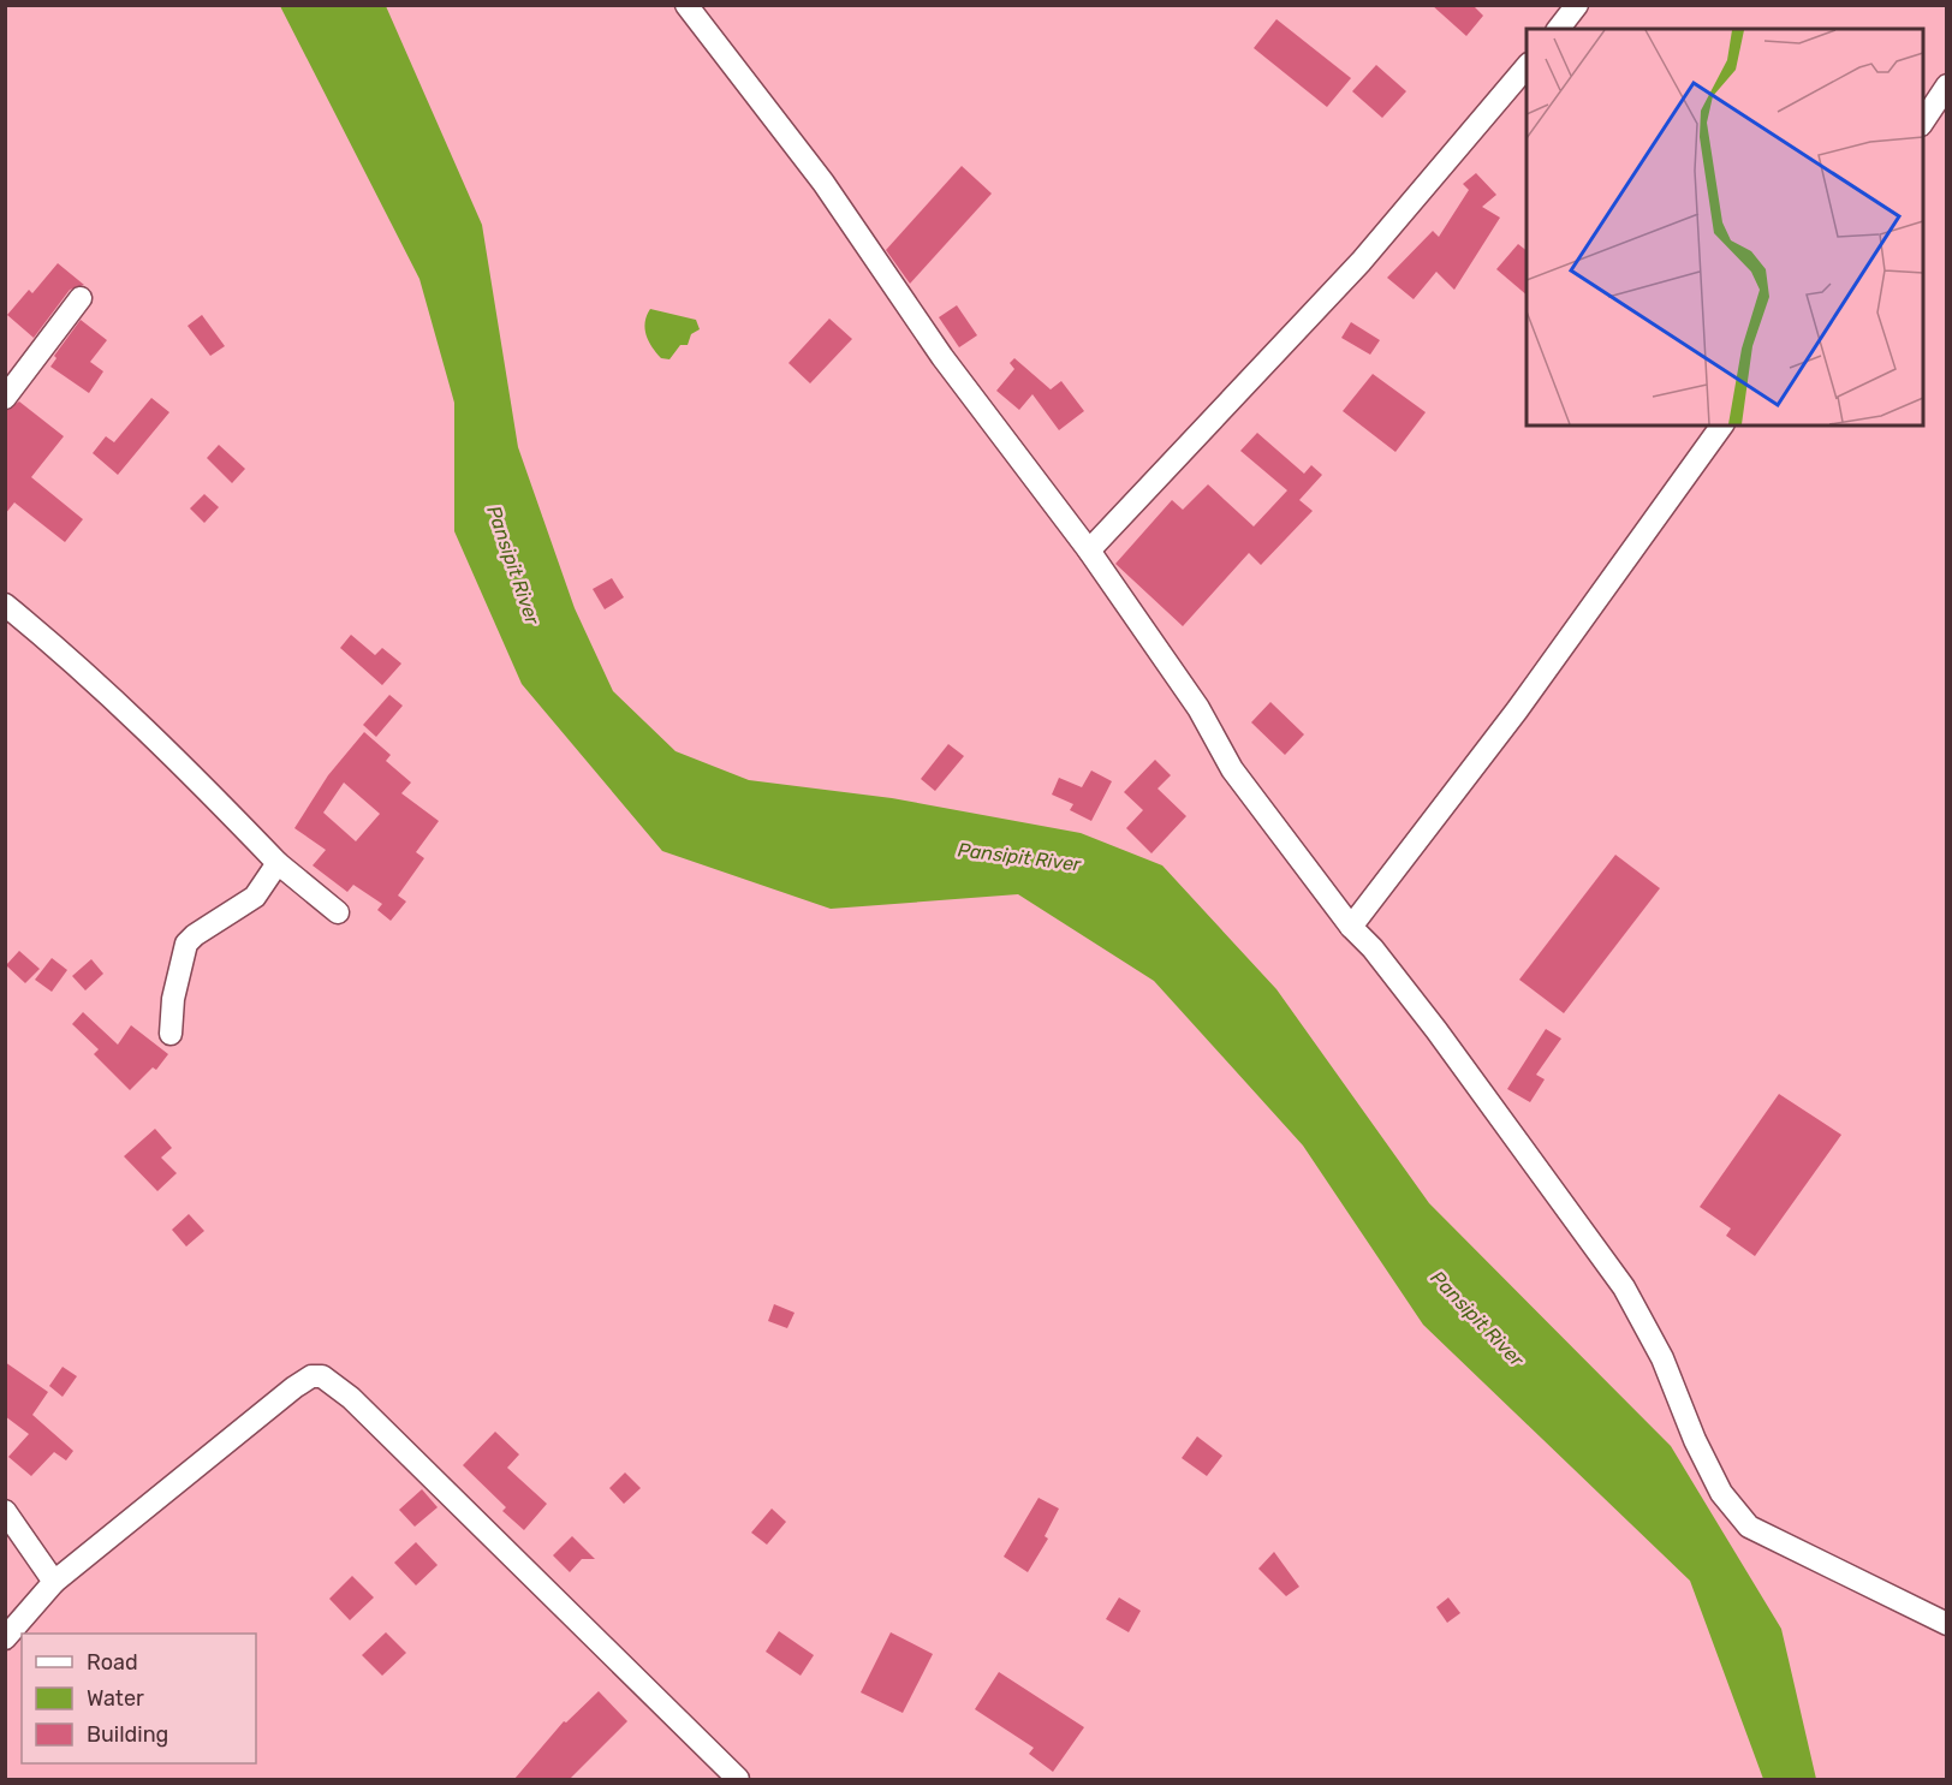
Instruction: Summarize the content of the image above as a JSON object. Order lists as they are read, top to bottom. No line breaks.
{"water":["Pansipit River"],"legend":["Road","Water","Building"]}
